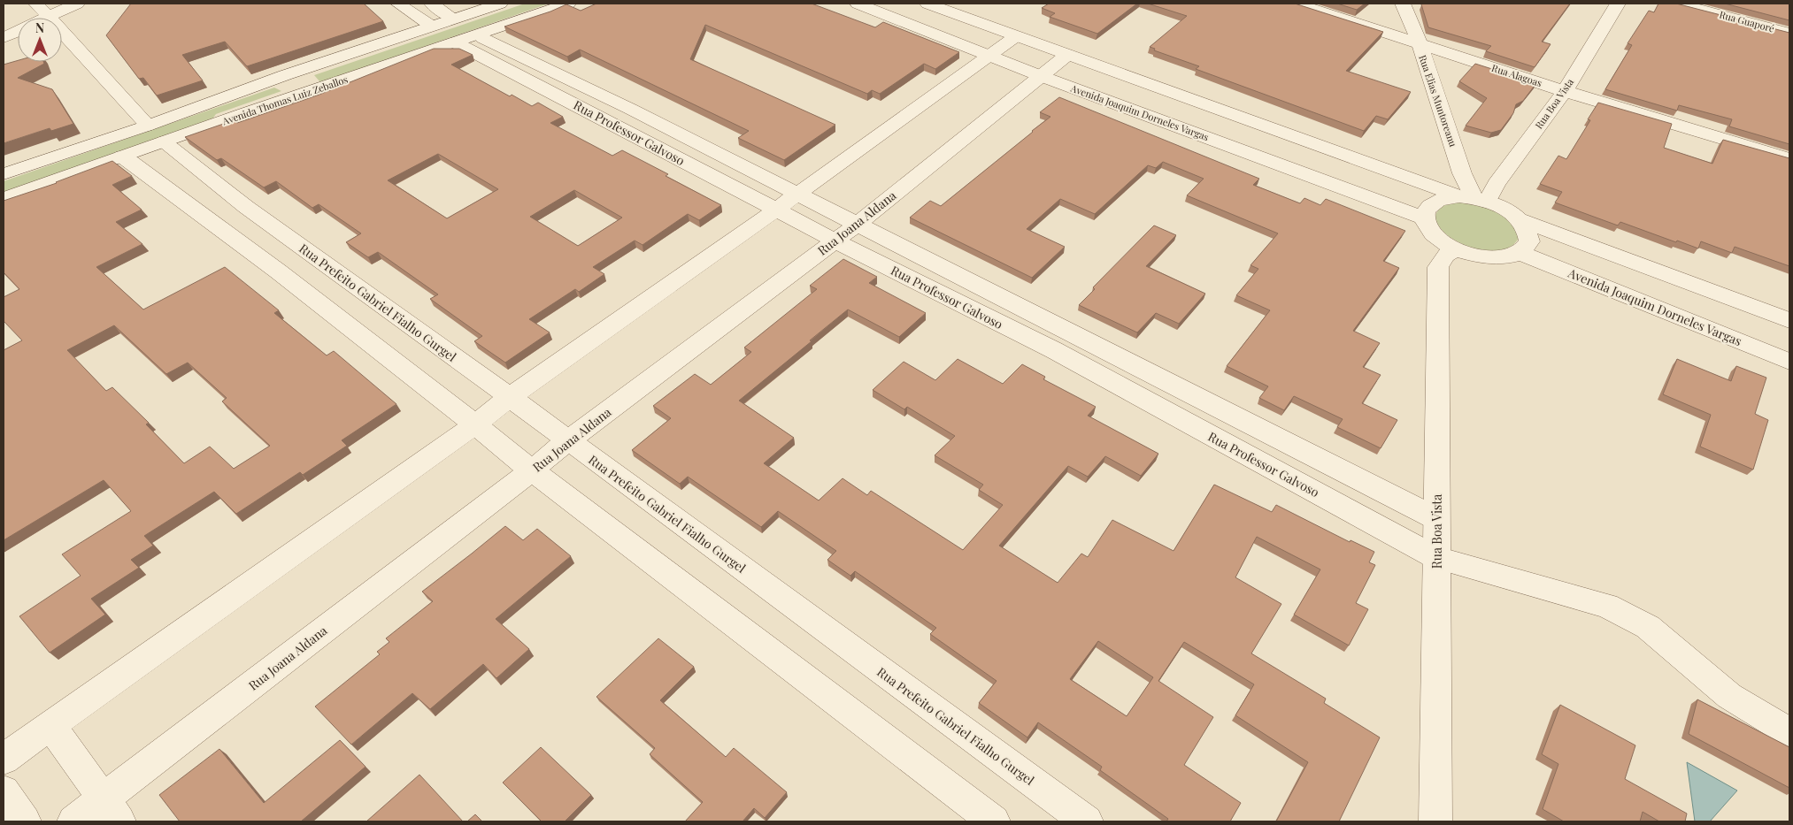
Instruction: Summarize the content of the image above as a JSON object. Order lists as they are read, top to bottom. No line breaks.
{"streets":{"street":["Rua Guaporé","Rua Alagoas","Avenida Thomas Luiz Zeballos","Rua Elias Muntoreanu","Rua Boa Vista","Avenida Joaquim Dorneles Vargas","Rua Professor Galvoso","Rua Joana Aldana","Rua Prefeito Gabriel Fialho Gurgel"]},"crossings":[["Rua Alagoas","Rua Elias Muntoreanu"],["Rua Alagoas","Rua Boa Vista"],["Avenida Thomas Luiz Zeballos","Rua Professor Galvoso"],["Avenida Thomas Luiz Zeballos","Rua Prefeito Gabriel Fialho Gurgel"],["Rua Elias Muntoreanu","Rua Boa Vista"],["Rua Boa Vista","Rua Professor Galvoso"],["Avenida Joaquim Dorneles Vargas","Rua Joana Aldana"],["Rua Professor Galvoso","Rua Joana Aldana"],["Rua Joana Aldana","Rua Prefeito Gabriel Fialho Gurgel"]],"north":"top"}
